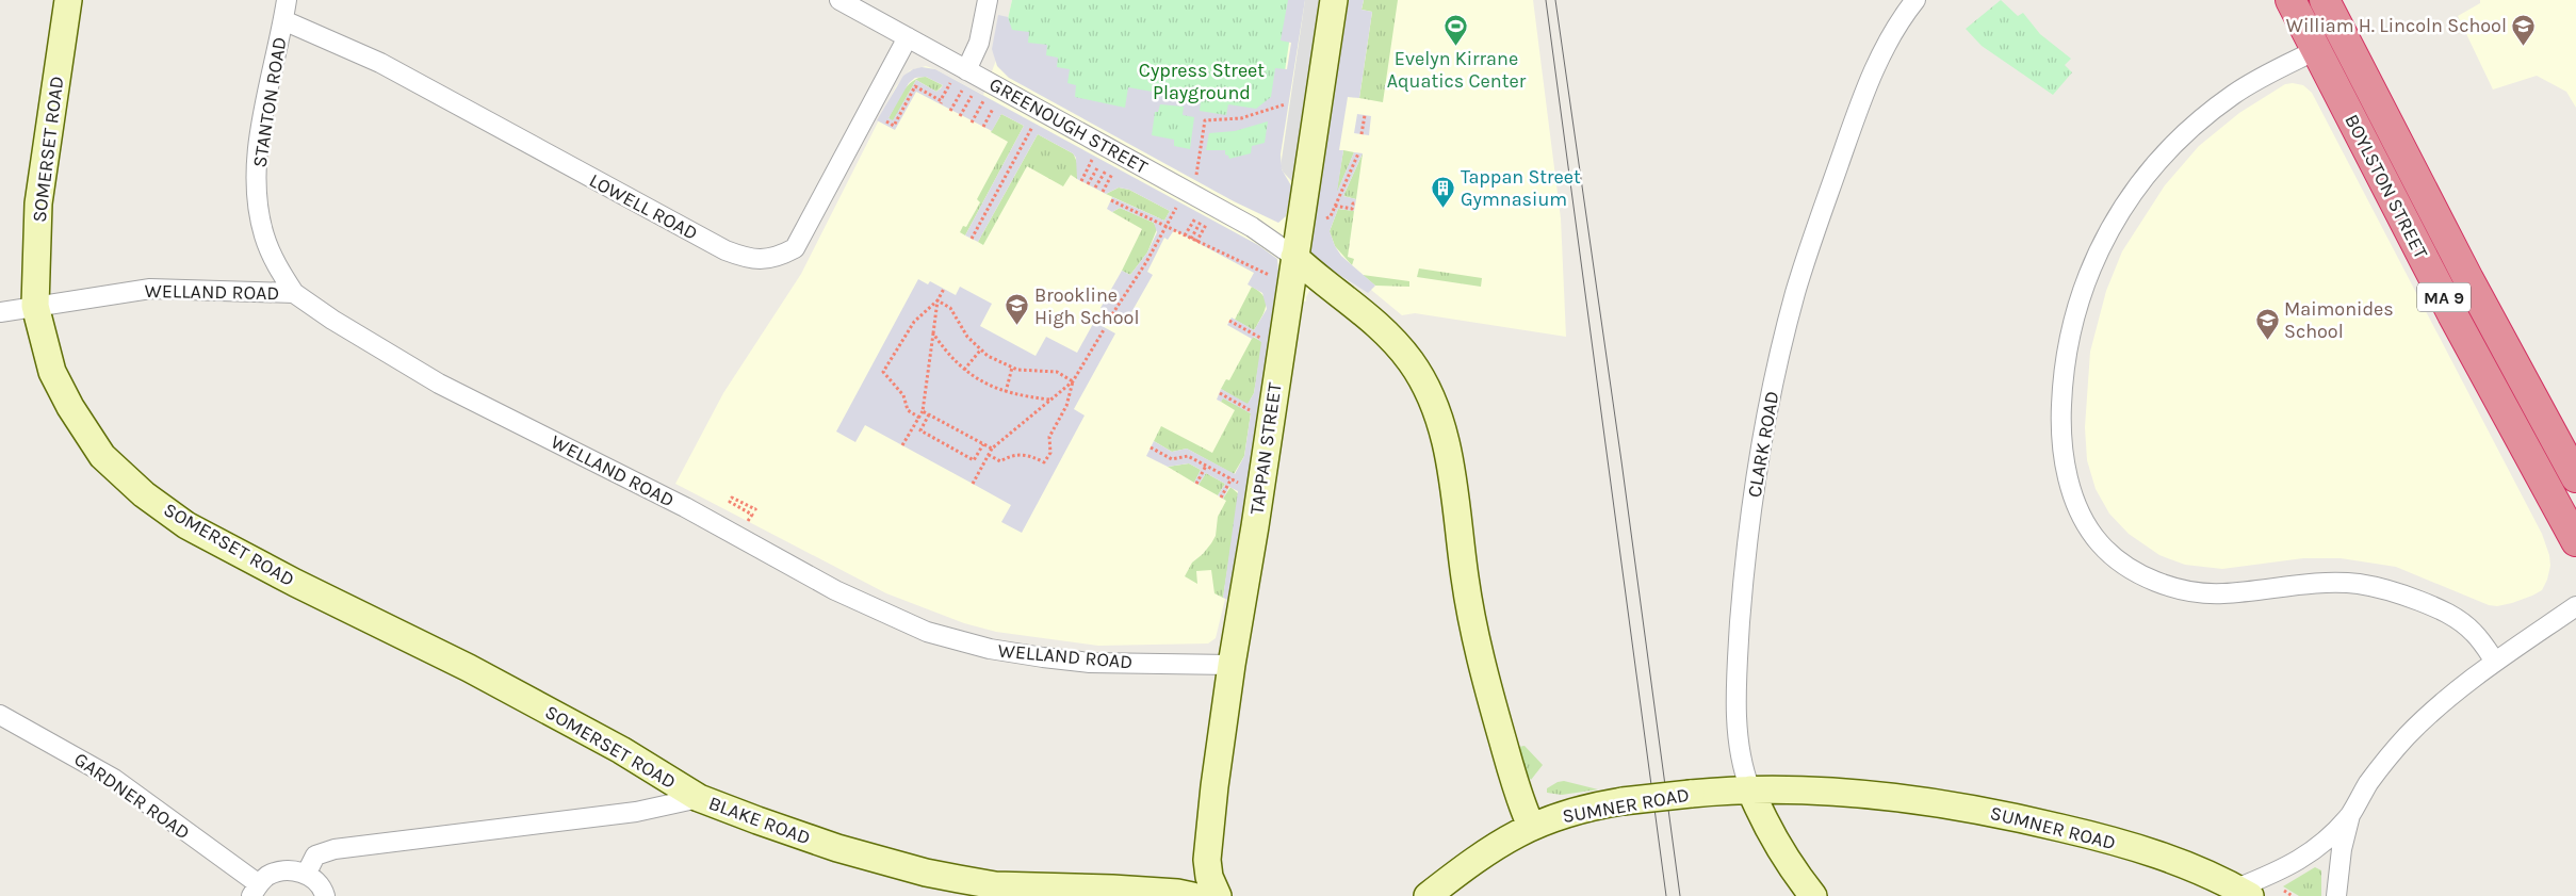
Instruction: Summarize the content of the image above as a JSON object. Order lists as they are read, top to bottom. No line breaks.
{"streets":{"highway":["BOYLSTON STREET","MA 9"],"street":["STANTON ROAD","GREENOUGH STREET","SOMERSET ROAD","LOWELL ROAD","WELLAND ROAD","CLARK ROAD","TAPPAN STREET","GARDNER ROAD","SUMNER ROAD","BLAKE ROAD"]},"crossings":[["STANTON ROAD","LOWELL ROAD"],["STANTON ROAD","WELLAND ROAD"],["GREENOUGH STREET","LOWELL ROAD"],["GREENOUGH STREET","TAPPAN STREET"],["SOMERSET ROAD","WELLAND ROAD"],["SOMERSET ROAD","BLAKE ROAD"],["WELLAND ROAD","TAPPAN STREET"],["CLARK ROAD","SUMNER ROAD"]],"parks":["Cypress Street Playground"],"places":{"school or university":["William H. Lincoln School","Brookline High School","Maimonides School"],"sports":["Evelyn Kirrane Aquatics Center"],"building":["Tappan Street Gymnasium"]}}
